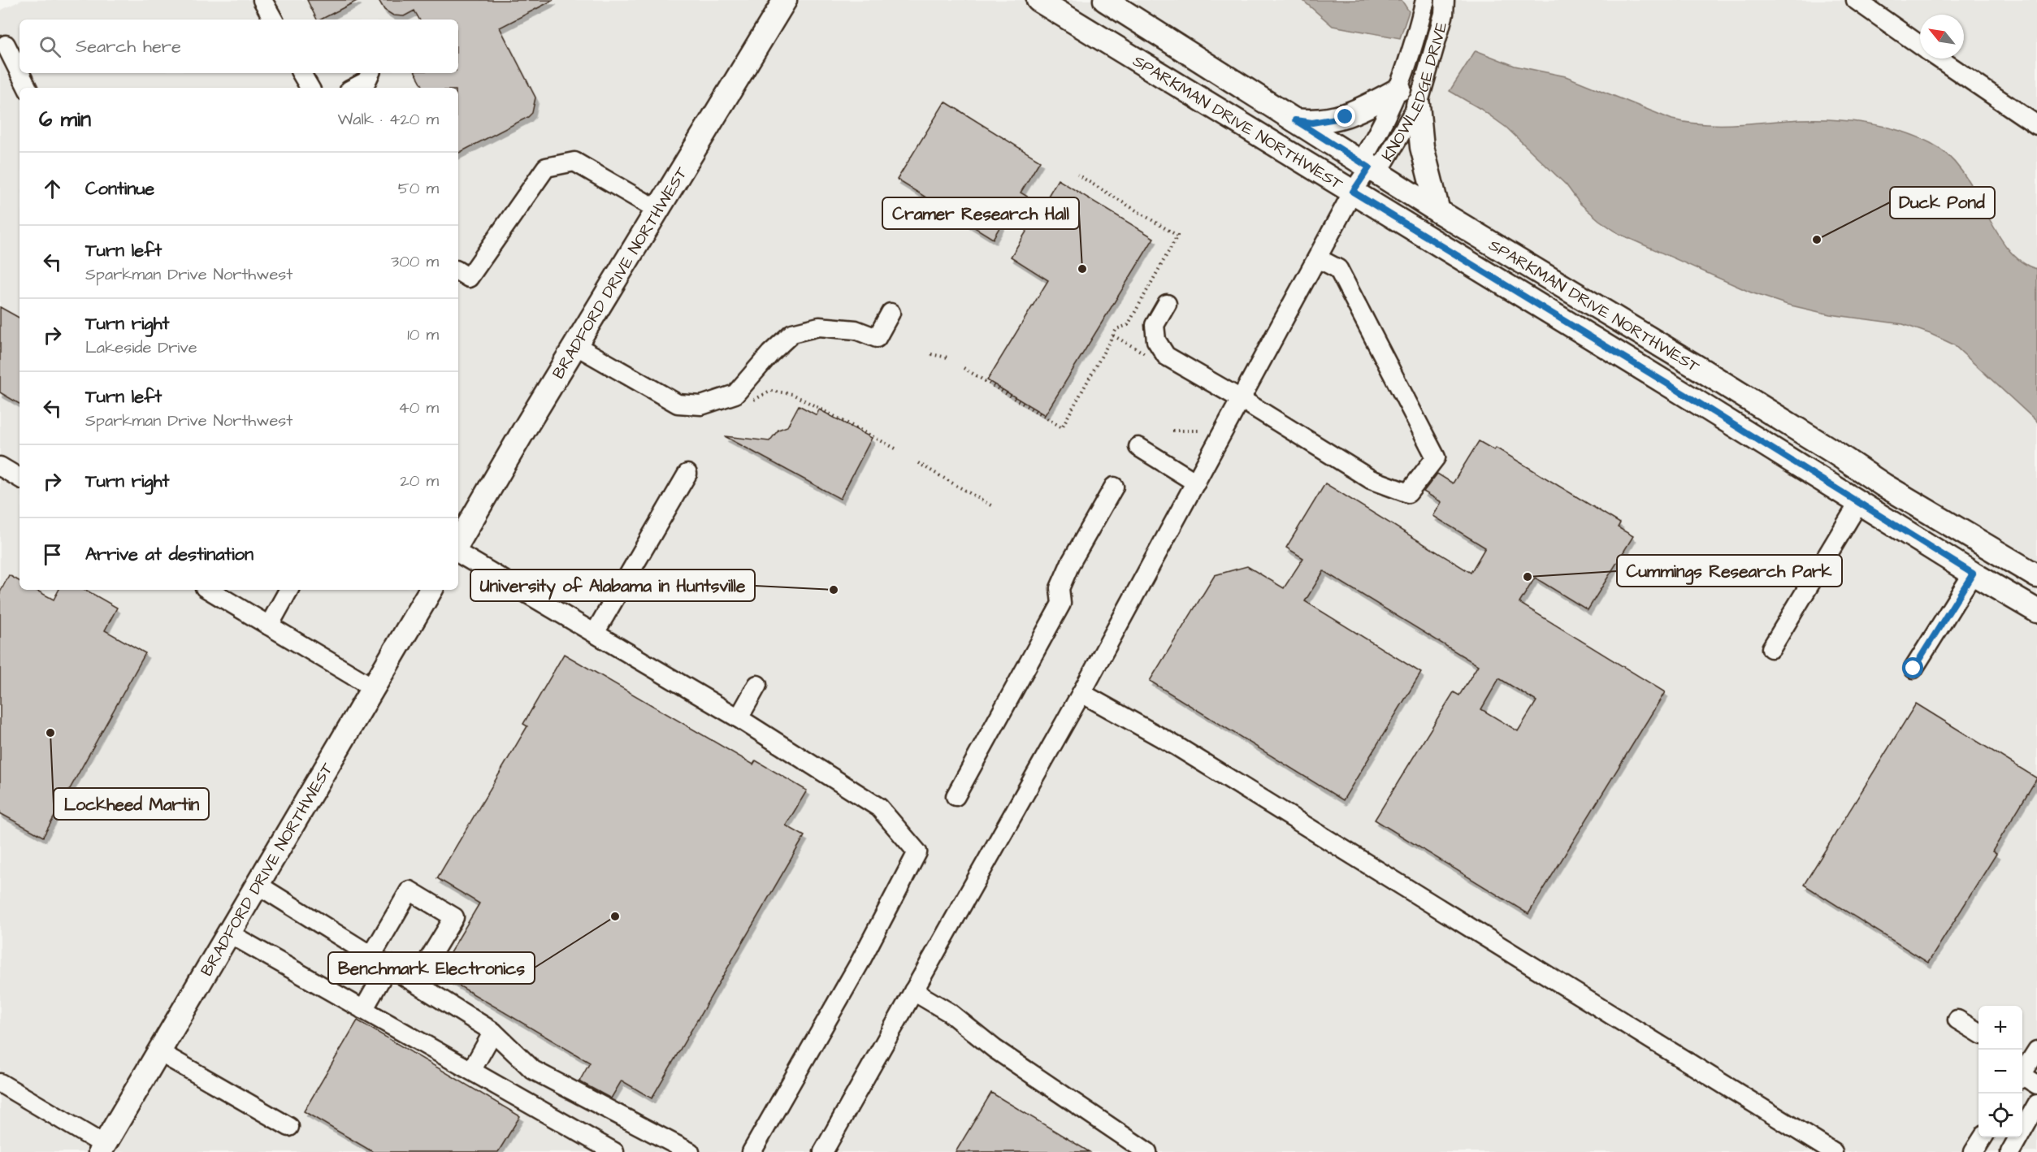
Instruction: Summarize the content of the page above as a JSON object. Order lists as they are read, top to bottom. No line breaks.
{"streets":{"main road":["SPARKMAN DRIVE NORTHWEST","BRADFORD DRIVE NORTHWEST"],"street":["KNOWLEDGE DRIVE"]},"crossings":[["KNOWLEDGE DRIVE","SPARKMAN DRIVE NORTHWEST"]],"places":["Duck Pond","Cramer Research Hall","Cummings Research Park","University of Alabama in Huntsville","Lockheed Martin","Benchmark Electronics"],"north":"top left","page":{"search":"Search here","heading":["6 min","Walk · 420 m"],"list":[["Continue","50 m"],["Turn left","Sparkman Drive Northwest","300 m"],["Turn right","Lakeside Drive","10 m"],["Turn left","Sparkman Drive Northwest","40 m"],["Turn right","20 m"],"Arrive at destination"],"map_buttons":["+","−"]}}
